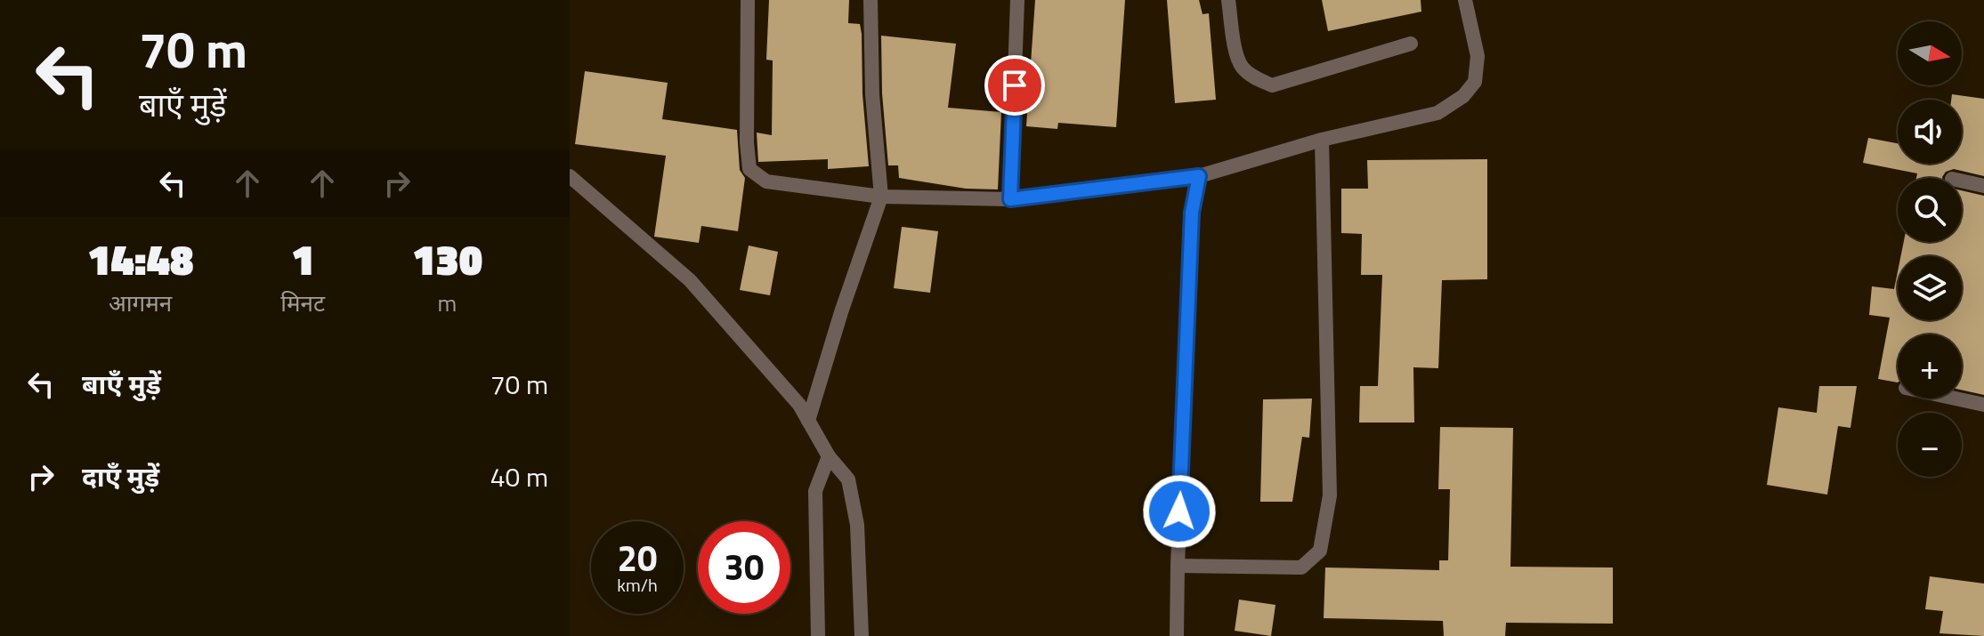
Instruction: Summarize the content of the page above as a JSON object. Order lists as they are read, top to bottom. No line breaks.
{"north":"right","page":{"turn":["70 m","बाएँ मुड़ें"],"map_buttons":["+","−"],"eta":["14:48","आगमन","1","मिनट","130","m"],"list":[{"name":"बाएँ मुड़ें","value":"70 m"},{"name":"दाएँ मुड़ें","value":"40 m"}],"speed":"20 km/h","limit":"30"}}
